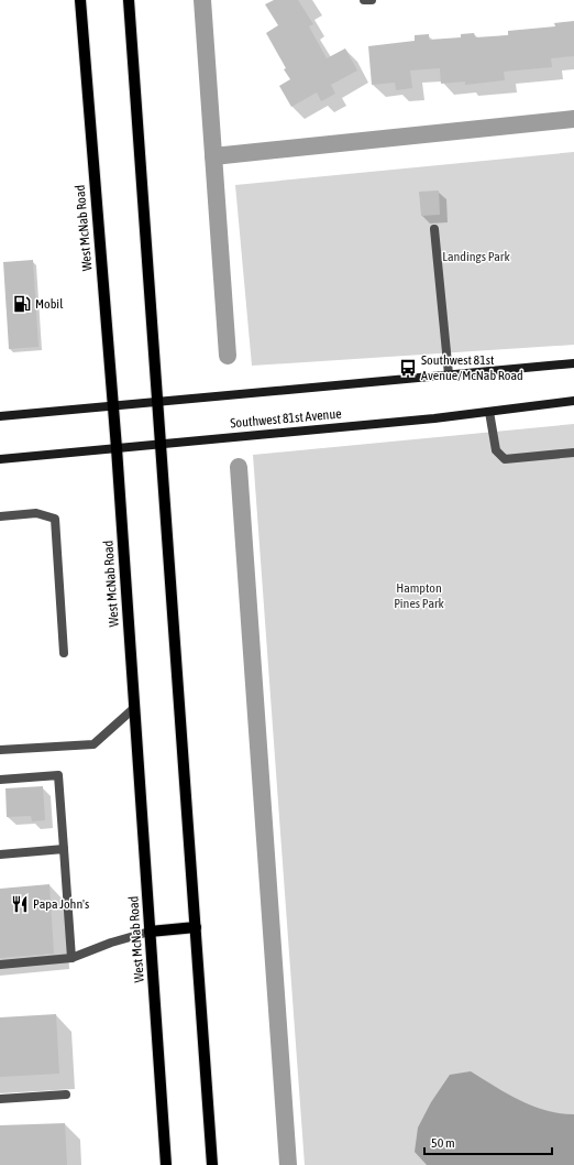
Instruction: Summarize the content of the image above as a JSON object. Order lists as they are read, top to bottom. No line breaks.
{"streets":{"main road":["West McNab Road"],"street":["Southwest 81st Avenue"]},"crossings":[["West McNab Road","Southwest 81st Avenue"]],"parks":["Landings Park","Hampton Pines Park"],"places":{"fuel station":["Mobil"],"bus stop":["Southwest 81st Avenue/McNab Road"],"restaurant":["Papa John's"]},"scale_bar":"50 m"}
